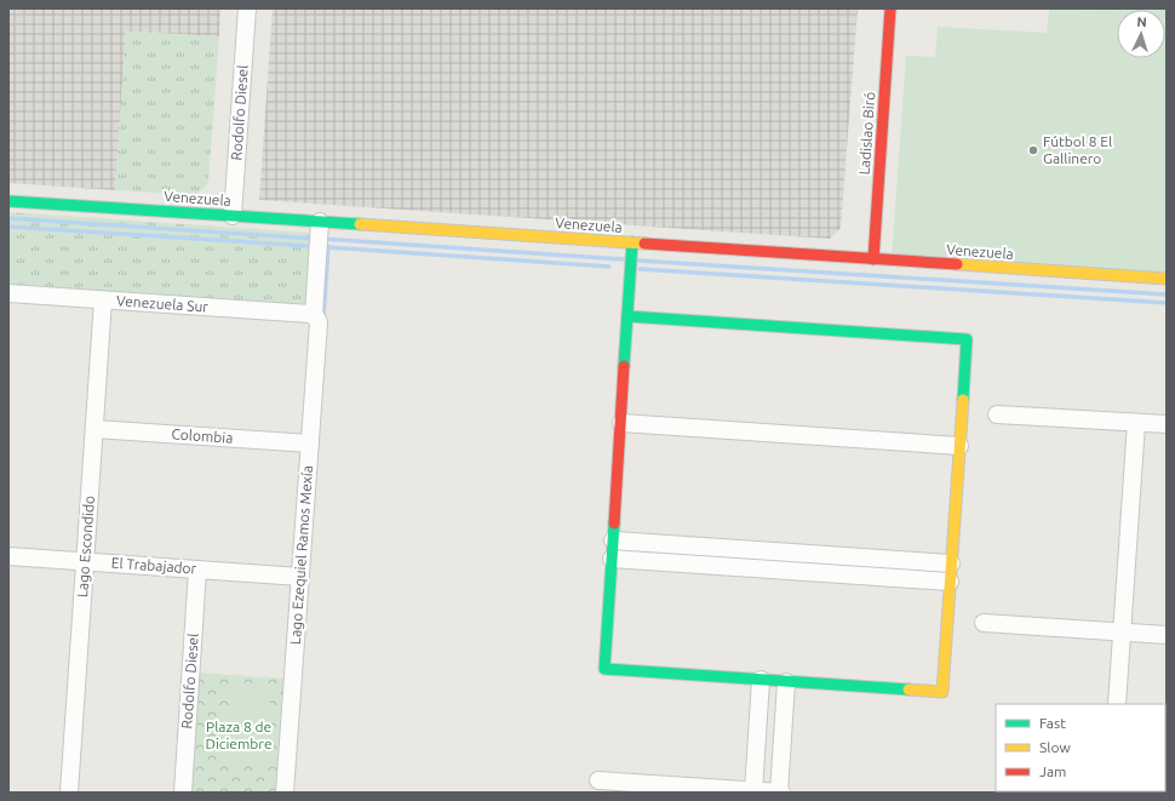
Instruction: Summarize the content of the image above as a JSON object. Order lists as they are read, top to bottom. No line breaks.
{"streets":{"street":["Rodolfo Diesel","Ladislao Biró","Venezuela","Venezuela Sur","Colombia","Lago Escondido","Lago Ezequiel Ramos Mexía","El Trabajador"]},"crossings":[["Rodolfo Diesel","Venezuela"],["Rodolfo Diesel","El Trabajador"],["Ladislao Biró","Venezuela"],["Venezuela","Lago Ezequiel Ramos Mexía"],["Venezuela Sur","Lago Escondido"],["Venezuela Sur","Lago Ezequiel Ramos Mexía"],["Colombia","Lago Escondido"],["Colombia","Lago Ezequiel Ramos Mexía"],["Lago Escondido","El Trabajador"],["Lago Ezequiel Ramos Mexía","El Trabajador"]],"parks":["Plaza 8 de Diciembre"],"places":["Fútbol 8 El Gallinero"],"legend":["Fast","Slow","Jam"],"north":"top"}
